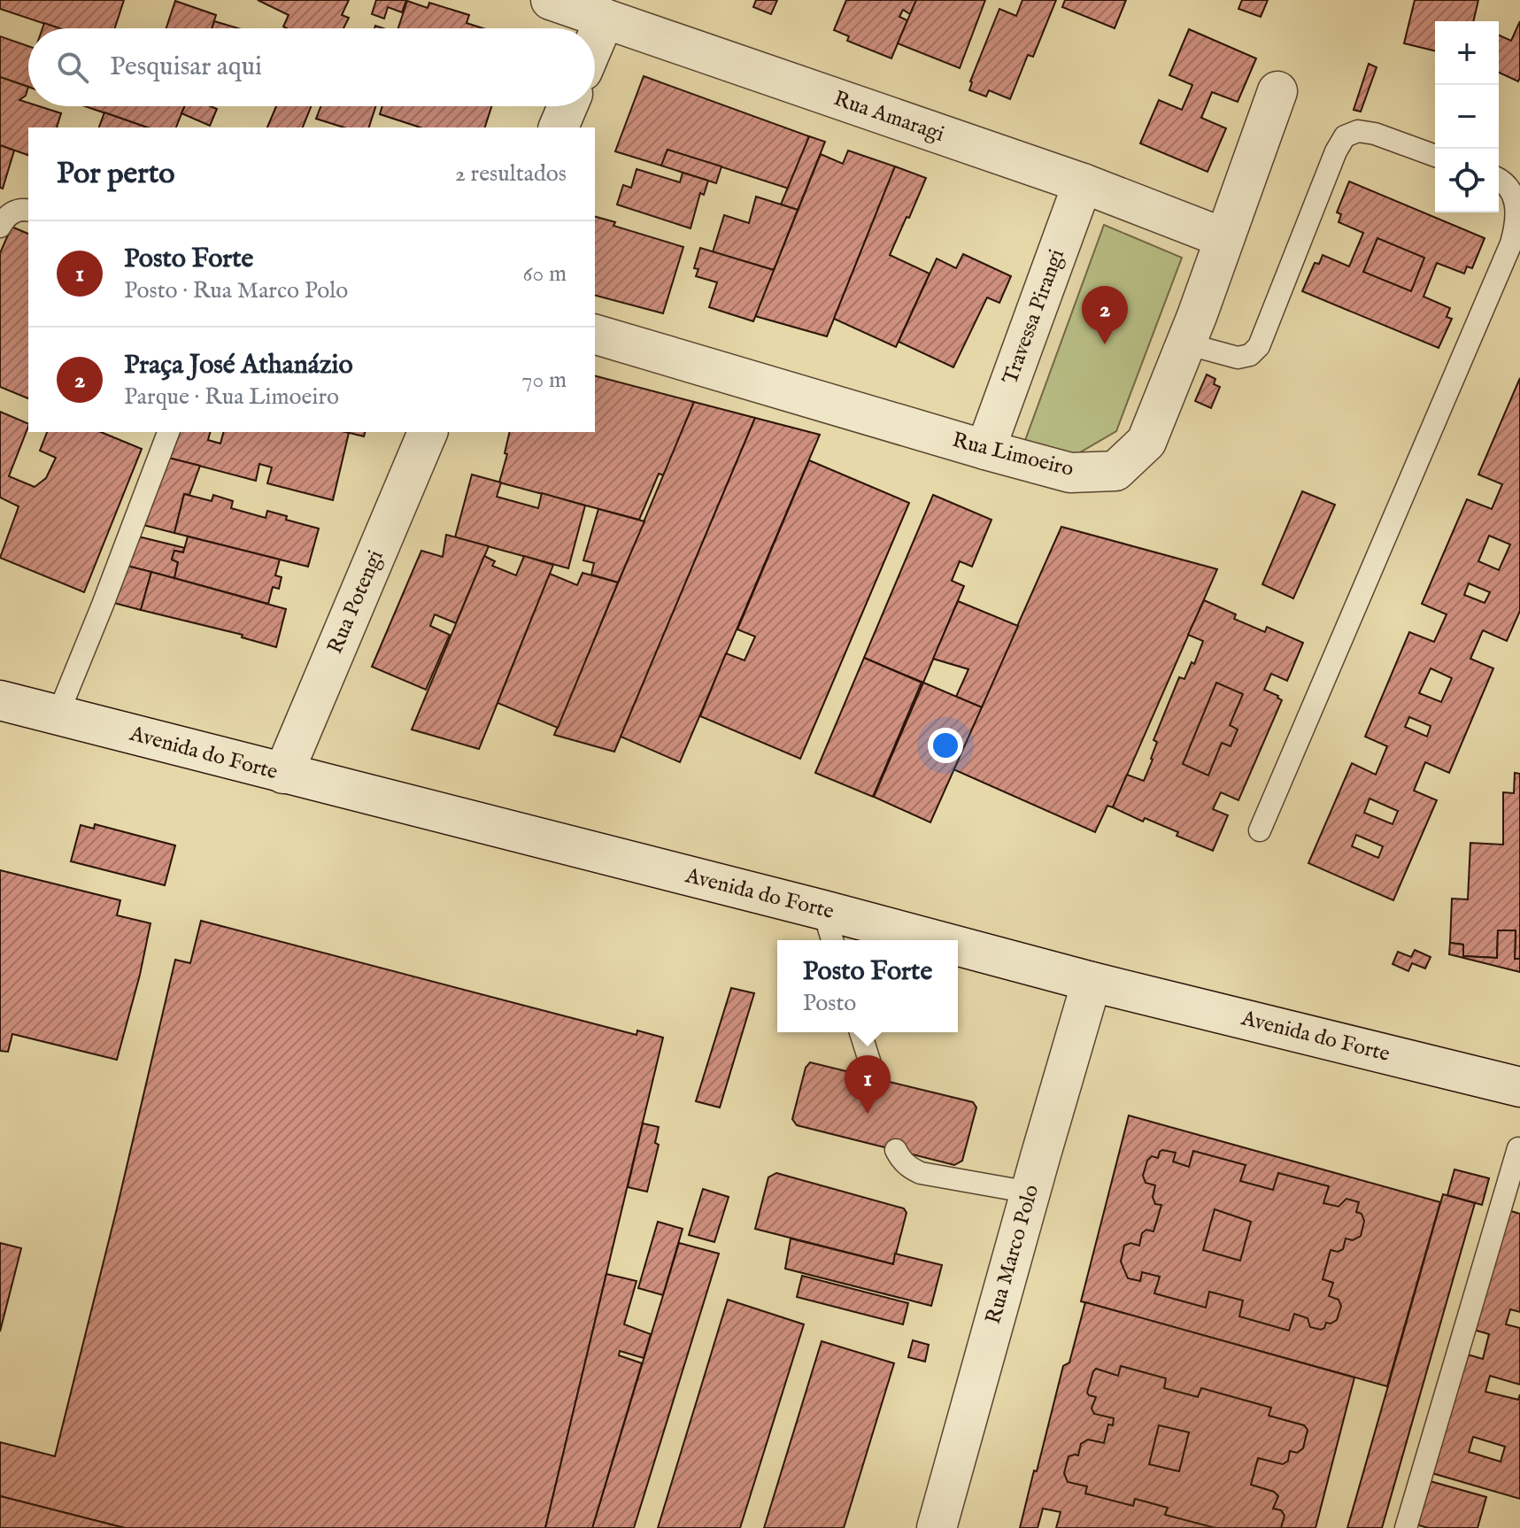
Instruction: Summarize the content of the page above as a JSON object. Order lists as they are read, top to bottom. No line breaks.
{"streets":{"street":["Rua Amaragi","Travessa Pirangi","Rua Limoeiro","Rua Potengi","Avenida do Forte","Rua Marco Polo"]},"crossings":[["Rua Amaragi","Travessa Pirangi"],["Rua Amaragi","Rua Limoeiro"],["Travessa Pirangi","Rua Limoeiro"],["Rua Potengi","Avenida do Forte"],["Avenida do Forte","Rua Marco Polo"]],"page":{"map_buttons":["+","−"],"search":"Pesquisar aqui","heading":["Por perto","2 resultados"],"list":[{"mark":"1","name":"Posto Forte","note":"Posto · Rua Marco Polo","value":"60 m"},{"mark":"2","name":"Praça José Athanázio","note":"Parque · Rua Limoeiro","value":"70 m"}],"pins":["2","1"],"popup":["Posto Forte","Posto"]}}
